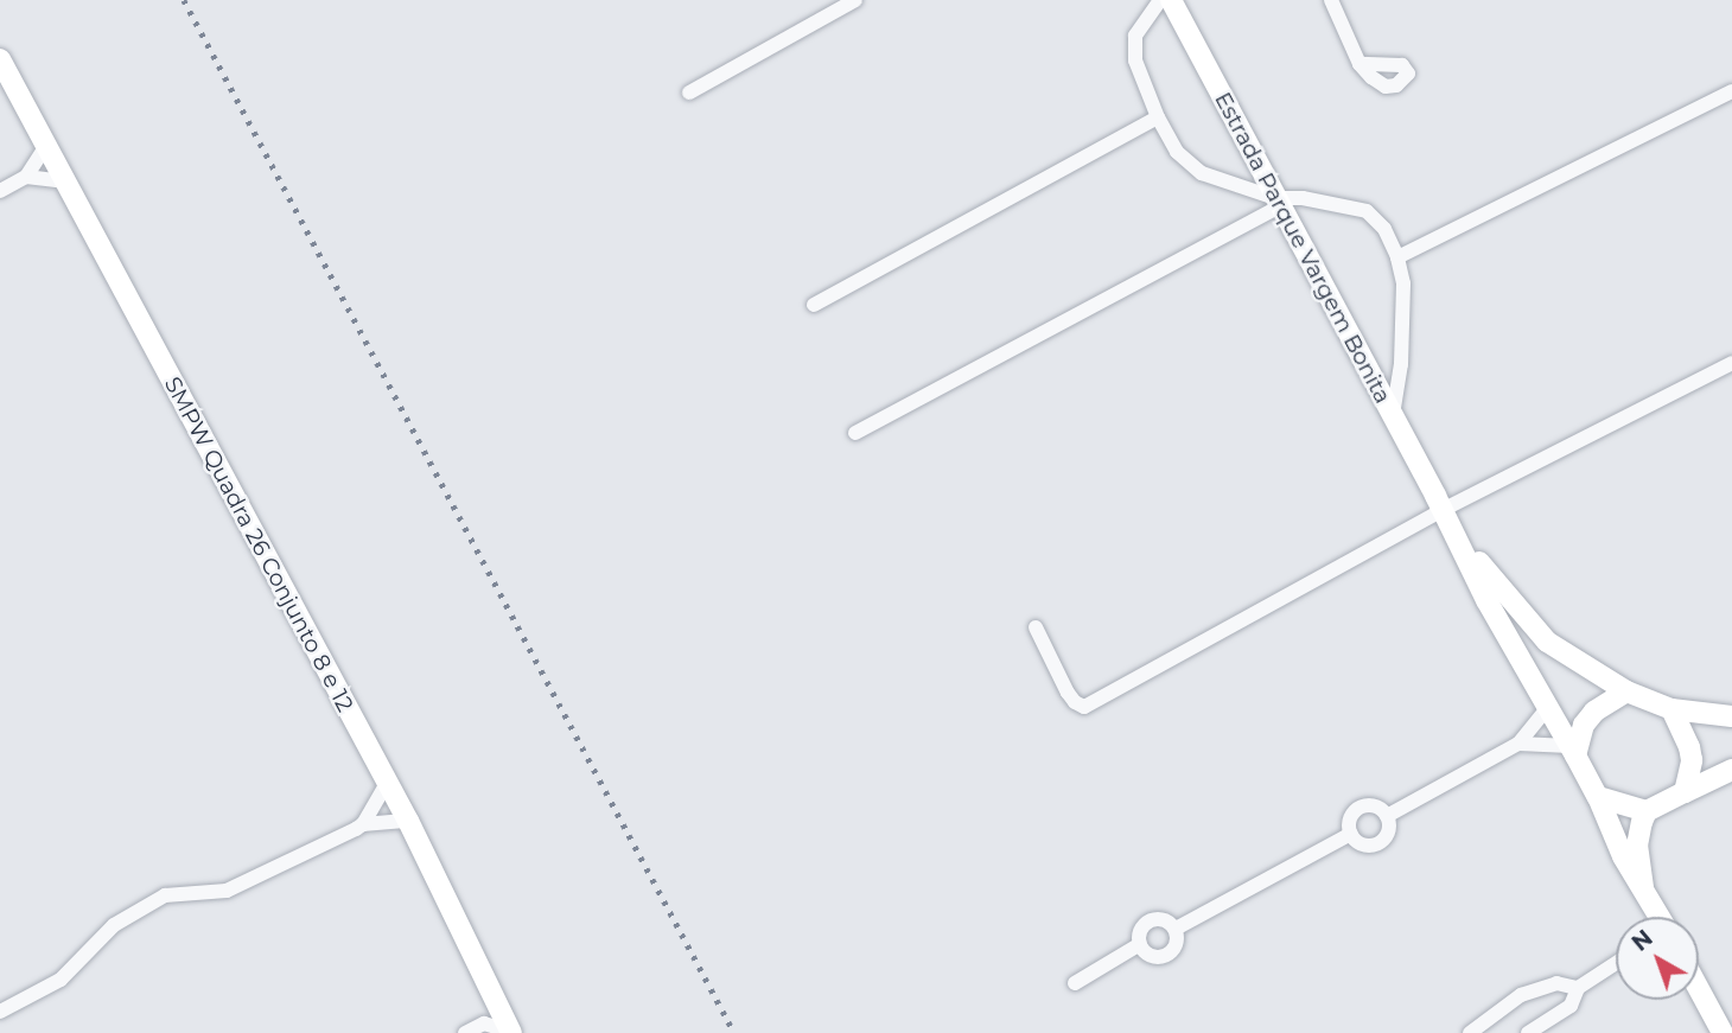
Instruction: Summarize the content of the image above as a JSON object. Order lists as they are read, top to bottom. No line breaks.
{"streets":{"main road":["Estrada Parque Vargem Bonita","SMPW Quadra 26 Conjunto 8 e 12"]},"north":"top left"}
